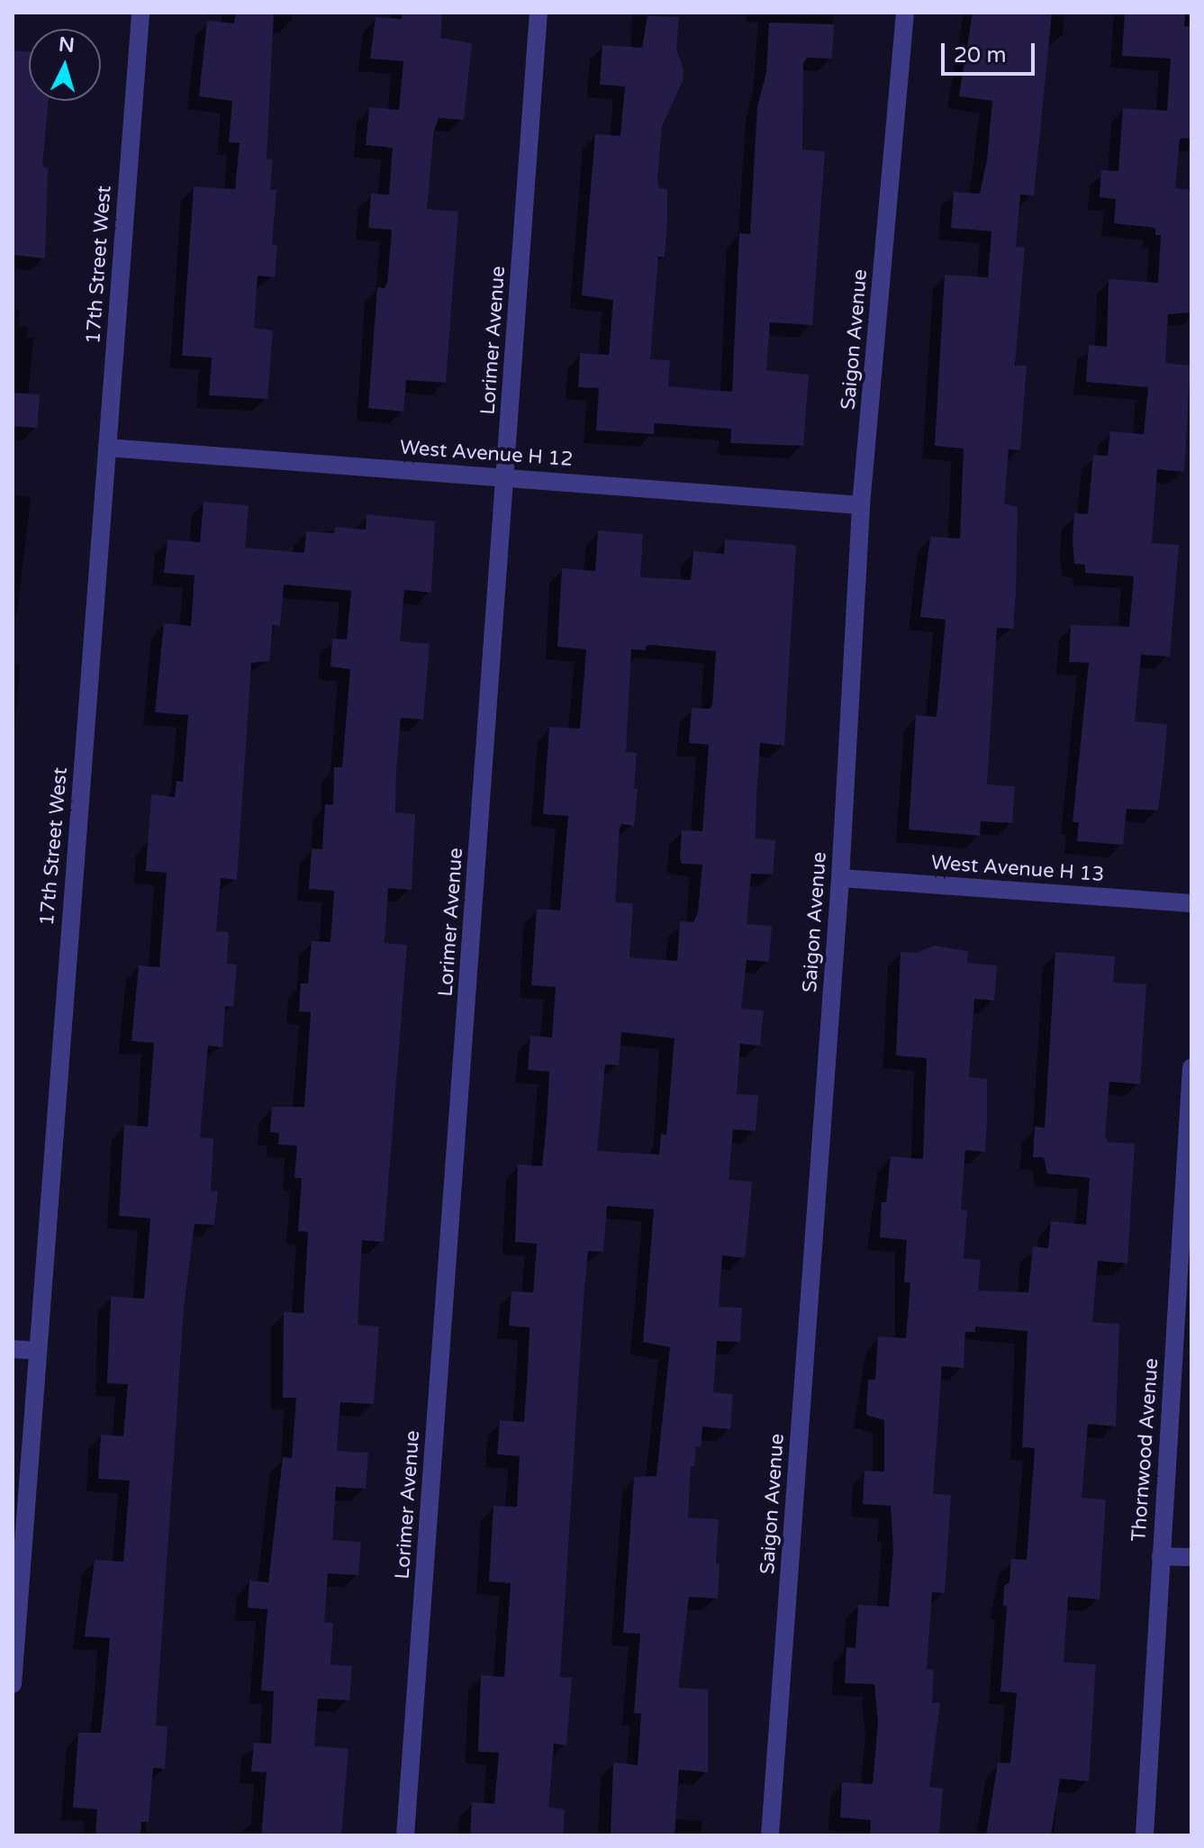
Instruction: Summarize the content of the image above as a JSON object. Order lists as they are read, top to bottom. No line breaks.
{"streets":{"street":["17th Street West","Saigon Avenue","Lorimer Avenue","West Avenue H 12","West Avenue H 13","Thornwood Avenue"]},"crossings":[["17th Street West","West Avenue H 12"],["Saigon Avenue","West Avenue H 12"],["Saigon Avenue","West Avenue H 13"],["Lorimer Avenue","West Avenue H 12"]],"scale_bar":"20 m","north":"top"}
